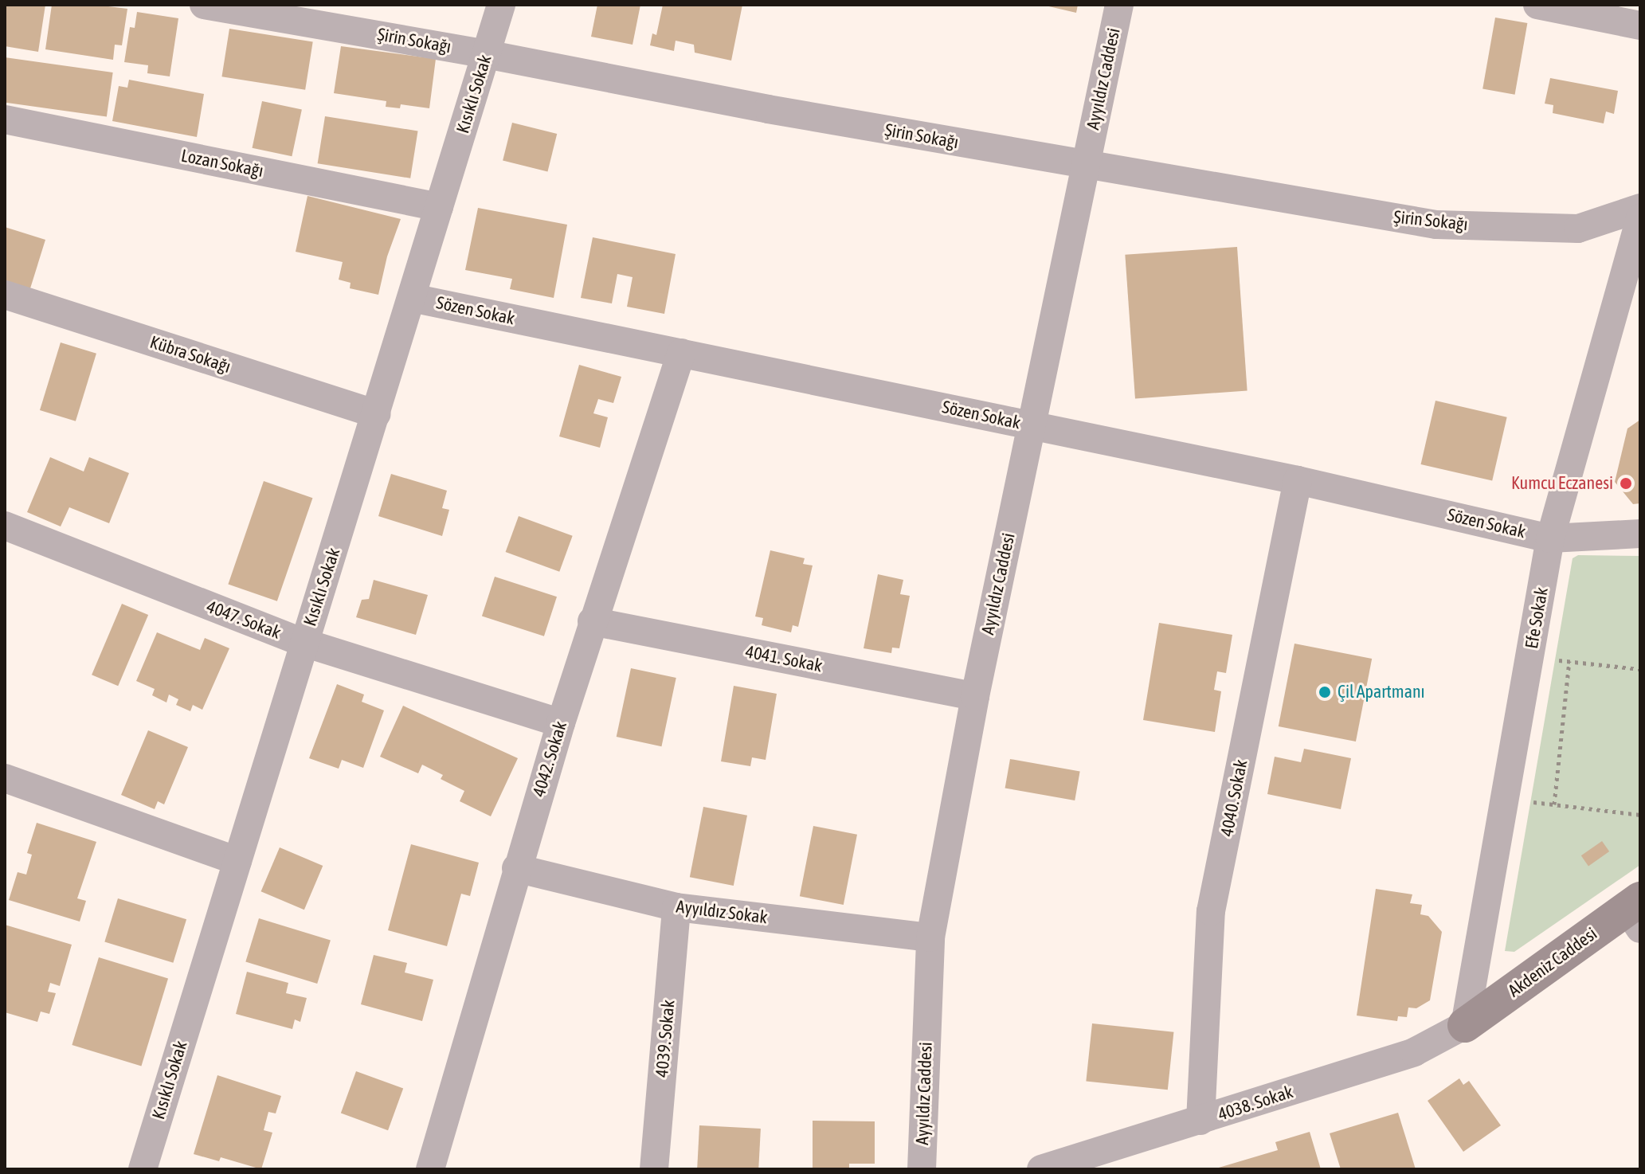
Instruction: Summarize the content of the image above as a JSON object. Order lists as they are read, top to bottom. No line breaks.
{"streets":{"main road":["Akdeniz Caddesi"],"street":["Şirin Sokağı","Ayyıldız Caddesi","Kısıklı Sokak","Lozan Sokağı","Sözen Sokak","Kübra Sokağı","Efe Sokak","4047. Sokak","4041. Sokak","4042. Sokak","4040. Sokak","Ayyıldız Sokak","4039. Sokak","4038. Sokak"]},"crossings":[["Şirin Sokağı","Ayyıldız Caddesi"],["Şirin Sokağı","Kısıklı Sokak"],["Ayyıldız Caddesi","Sözen Sokak"],["Ayyıldız Caddesi","4041. Sokak"],["Ayyıldız Caddesi","Ayyıldız Sokak"],["Kısıklı Sokak","Lozan Sokağı"],["Kısıklı Sokak","Sözen Sokak"],["Kısıklı Sokak","Kübra Sokağı"],["Kısıklı Sokak","4047. Sokak"],["Sözen Sokak","Efe Sokak"],["Sözen Sokak","4042. Sokak"],["Sözen Sokak","4040. Sokak"],["Efe Sokak","Akdeniz Caddesi"],["Efe Sokak","4038. Sokak"],["4047. Sokak","4042. Sokak"],["4041. Sokak","4042. Sokak"],["4042. Sokak","Ayyıldız Sokak"],["4040. Sokak","4038. Sokak"],["Ayyıldız Sokak","4039. Sokak"],["Akdeniz Caddesi","4038. Sokak"]],"places":["Kumcu Eczanesi","Çil Apartmanı"]}
